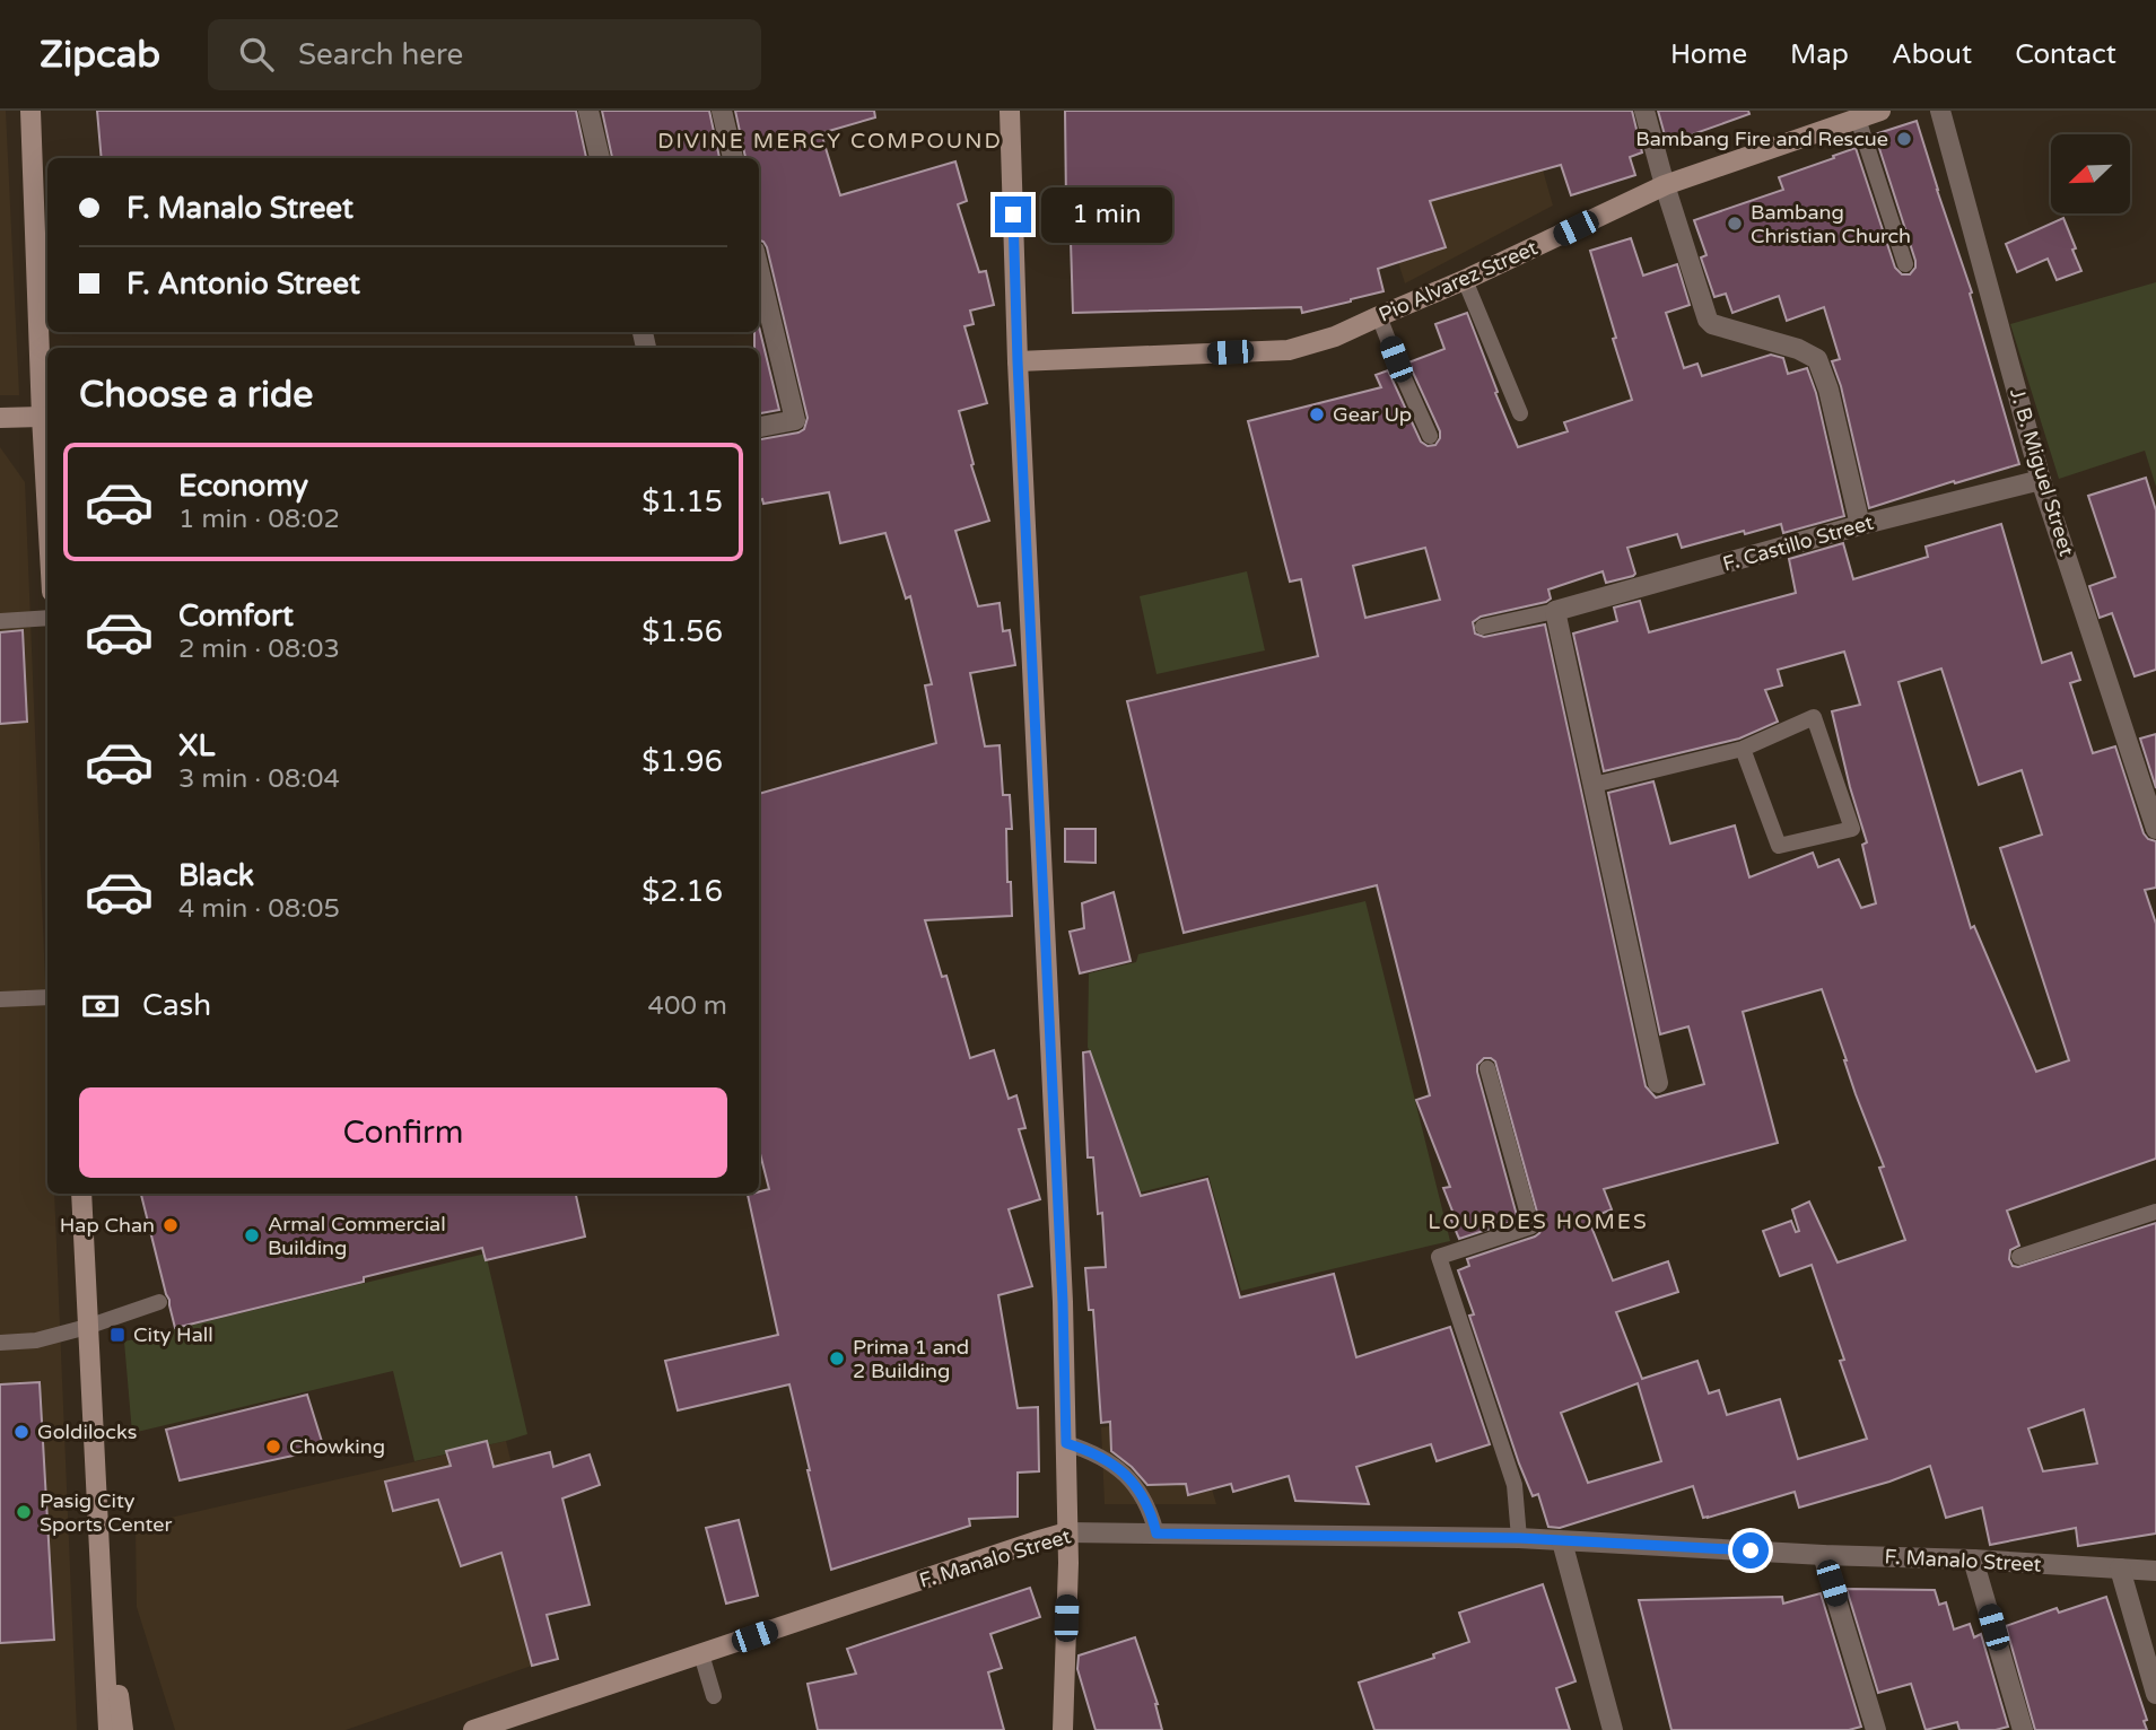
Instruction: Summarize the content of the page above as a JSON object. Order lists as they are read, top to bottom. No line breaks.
{"streets":{"street":["Pio Alvarez Street","J. B. Miguel Street","F. Castillo Street","F. Manalo Street"]},"crossings":[["J. B. Miguel Street","F. Castillo Street"]],"districts":["DIVINE MERCY COMPOUND","LOURDES HOMES"],"places":{"other":["Bambang Fire and Rescue","Bambang Christian Church","Gear Up","Hap Chan","Armal Commercial Building","Prima 1 and 2 Building","Goldilocks","Chowking","Pasig City Sports Center"],"transit":["City Hall"]},"north":"bottom left","page":{"header":"Zipcab","search":"Search here","nav":["Home","Map","About","Contact"],"banner":["F. Manalo Street","F. Antonio Street"],"bubble":"1 min","heading":"Choose a ride","list":[{"name":"Economy","note":"1 min · 08:02","value":"$1.15"},{"name":"Comfort","note":"2 min · 08:03","value":"$1.56"},{"name":"XL","note":"3 min · 08:04","value":"$1.96"},{"name":"Black","note":"4 min · 08:05","value":"$2.16"}],"pay":["Cash","400 m"],"buttons":"Confirm"}}
